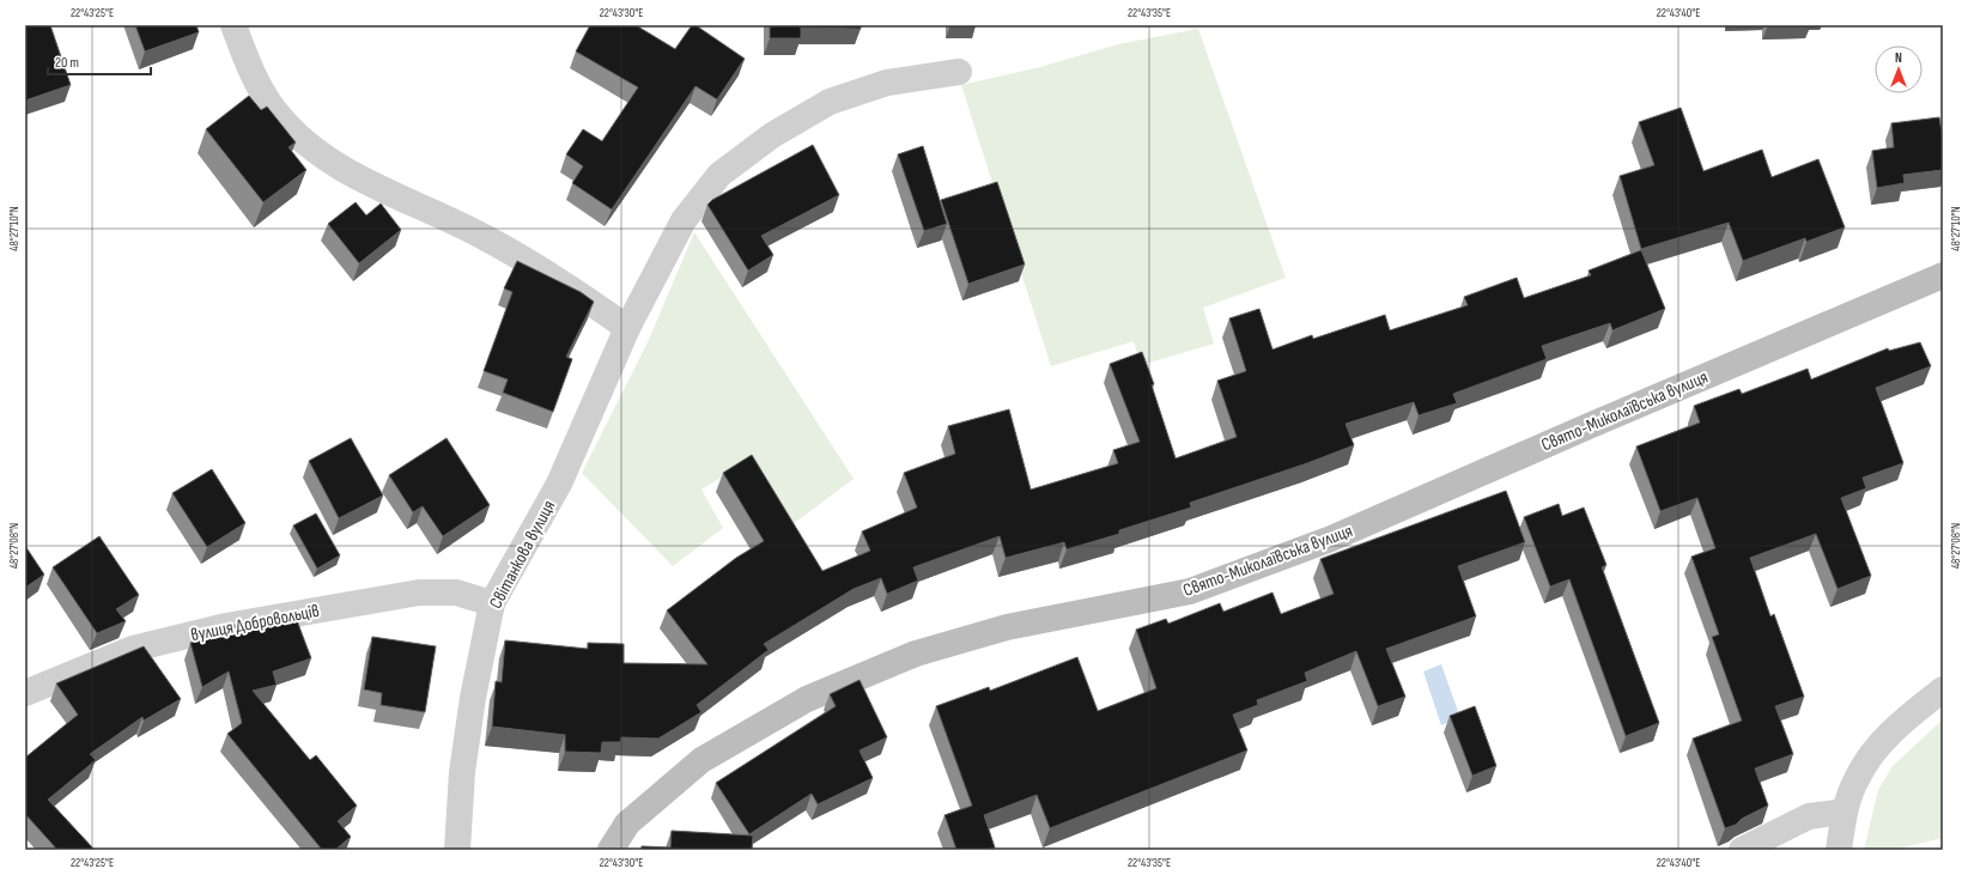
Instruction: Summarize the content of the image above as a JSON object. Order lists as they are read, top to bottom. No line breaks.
{"streets":{"street":["Свято-Миколаївська вулиця","Світанкова вулиця","вулиця Добровольців"]},"crossings":[["Світанкова вулиця","вулиця Добровольців"]],"scale_bar":"20 m","north":"top","coordinates":["22°43'25\"E","22°43'30\"E","22°43'35\"E","22°43'40\"E","48°27'10\"N","48°27'08\"N"]}
